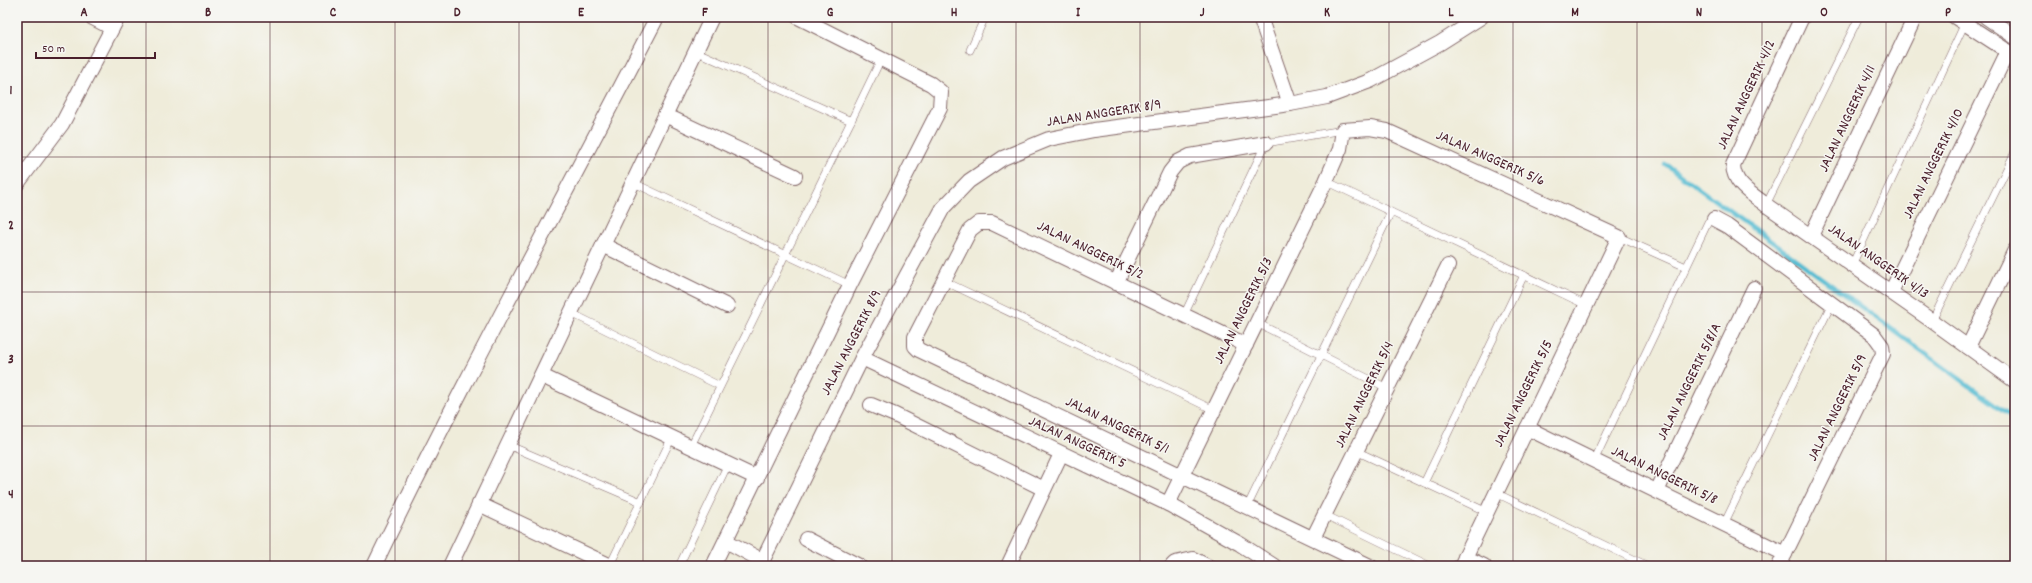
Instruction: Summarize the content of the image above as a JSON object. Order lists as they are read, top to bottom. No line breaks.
{"streets":{"street":["JALAN ANGGERIK 4/12","JALAN ANGGERIK 8/9","JALAN ANGGERIK 4/11","JALAN ANGGERIK 5/6","JALAN ANGGERIK 4/10","JALAN ANGGERIK 5/2","JALAN ANGGERIK 4/13","JALAN ANGGERIK 5/3","JALAN ANGGERIK 5/8/A","JALAN ANGGERIK 5/5","JALAN ANGGERIK 5/4","JALAN ANGGERIK 5/9","JALAN ANGGERIK 5/1","JALAN ANGGERIK 5","JALAN ANGGERIK 5/8"]},"crossings":[["JALAN ANGGERIK 4/12","JALAN ANGGERIK 4/13"],["JALAN ANGGERIK 8/9","JALAN ANGGERIK 5"],["JALAN ANGGERIK 4/11","JALAN ANGGERIK 4/13"],["JALAN ANGGERIK 5/6","JALAN ANGGERIK 5/3"],["JALAN ANGGERIK 5/6","JALAN ANGGERIK 5/5"],["JALAN ANGGERIK 4/10","JALAN ANGGERIK 4/13"],["JALAN ANGGERIK 5/2","JALAN ANGGERIK 5/3"],["JALAN ANGGERIK 5/2","JALAN ANGGERIK 5/1"],["JALAN ANGGERIK 5/3","JALAN ANGGERIK 5/1"],["JALAN ANGGERIK 5/3","JALAN ANGGERIK 5"],["JALAN ANGGERIK 5/8/A","JALAN ANGGERIK 5/8"],["JALAN ANGGERIK 5/5","JALAN ANGGERIK 5/8"],["JALAN ANGGERIK 5/4","JALAN ANGGERIK 5/1"],["JALAN ANGGERIK 5/9","JALAN ANGGERIK 5/8"]],"scale_bar":"50 m","grid":{"columns":["A","B","C","D","E","F","G","H","I","J","K","L","M","N","O","P"],"rows":["1","2","3","4"]}}
